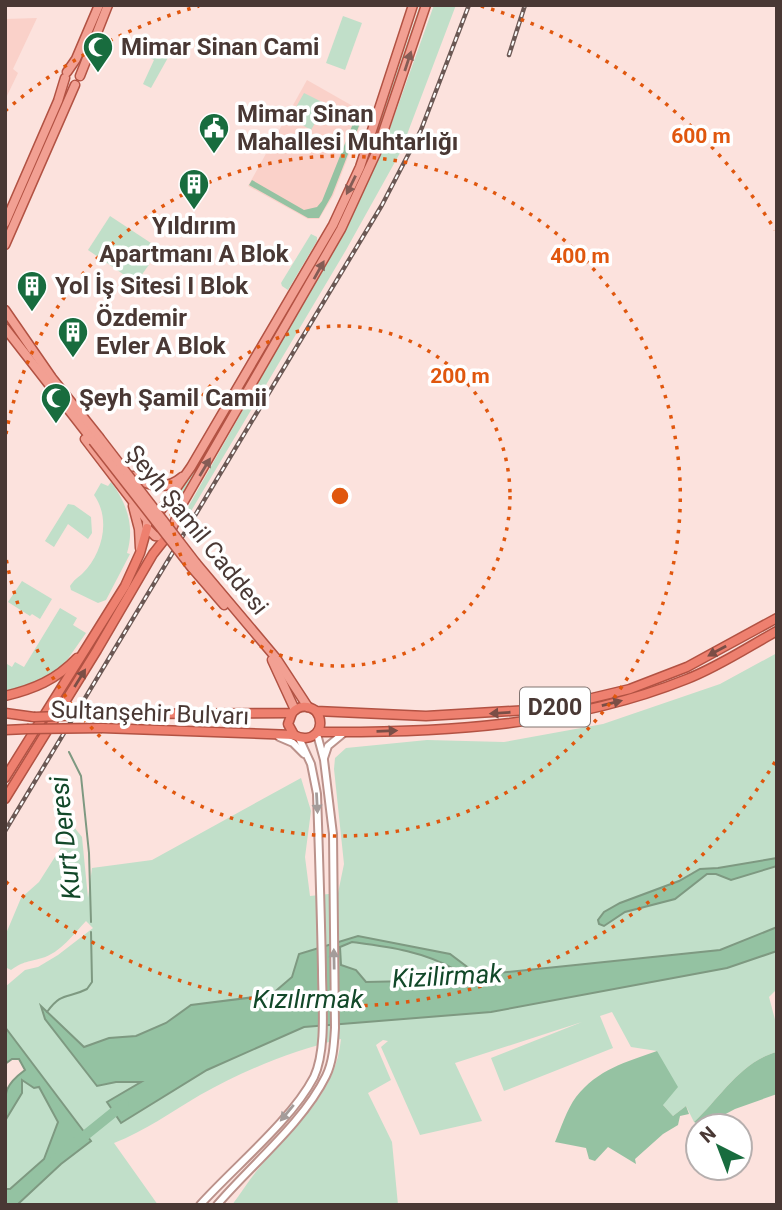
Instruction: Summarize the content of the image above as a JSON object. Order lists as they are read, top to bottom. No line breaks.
{"streets":{"highway":["D200","Sultanşehir Bulvarı"],"main road":["Şeyh Şamil Caddesi"]},"crossings":[["Şeyh Şamil Caddesi","Sultanşehir Bulvarı"]],"water":["Kurt Deresi","Kizilirmak","Kızılırmak"],"places":{"mosque":["Mimar Sinan Cami","Şeyh Şamil Camii"],"public building":["Mimar Sinan Mahallesi Muhtarlığı"],"building":["Yıldırım Apartmanı A Blok","Yol İş Sitesi I Blok","Özdemir Evler A Blok"]},"north":"top left","rings":["600 m","400 m","200 m"]}
